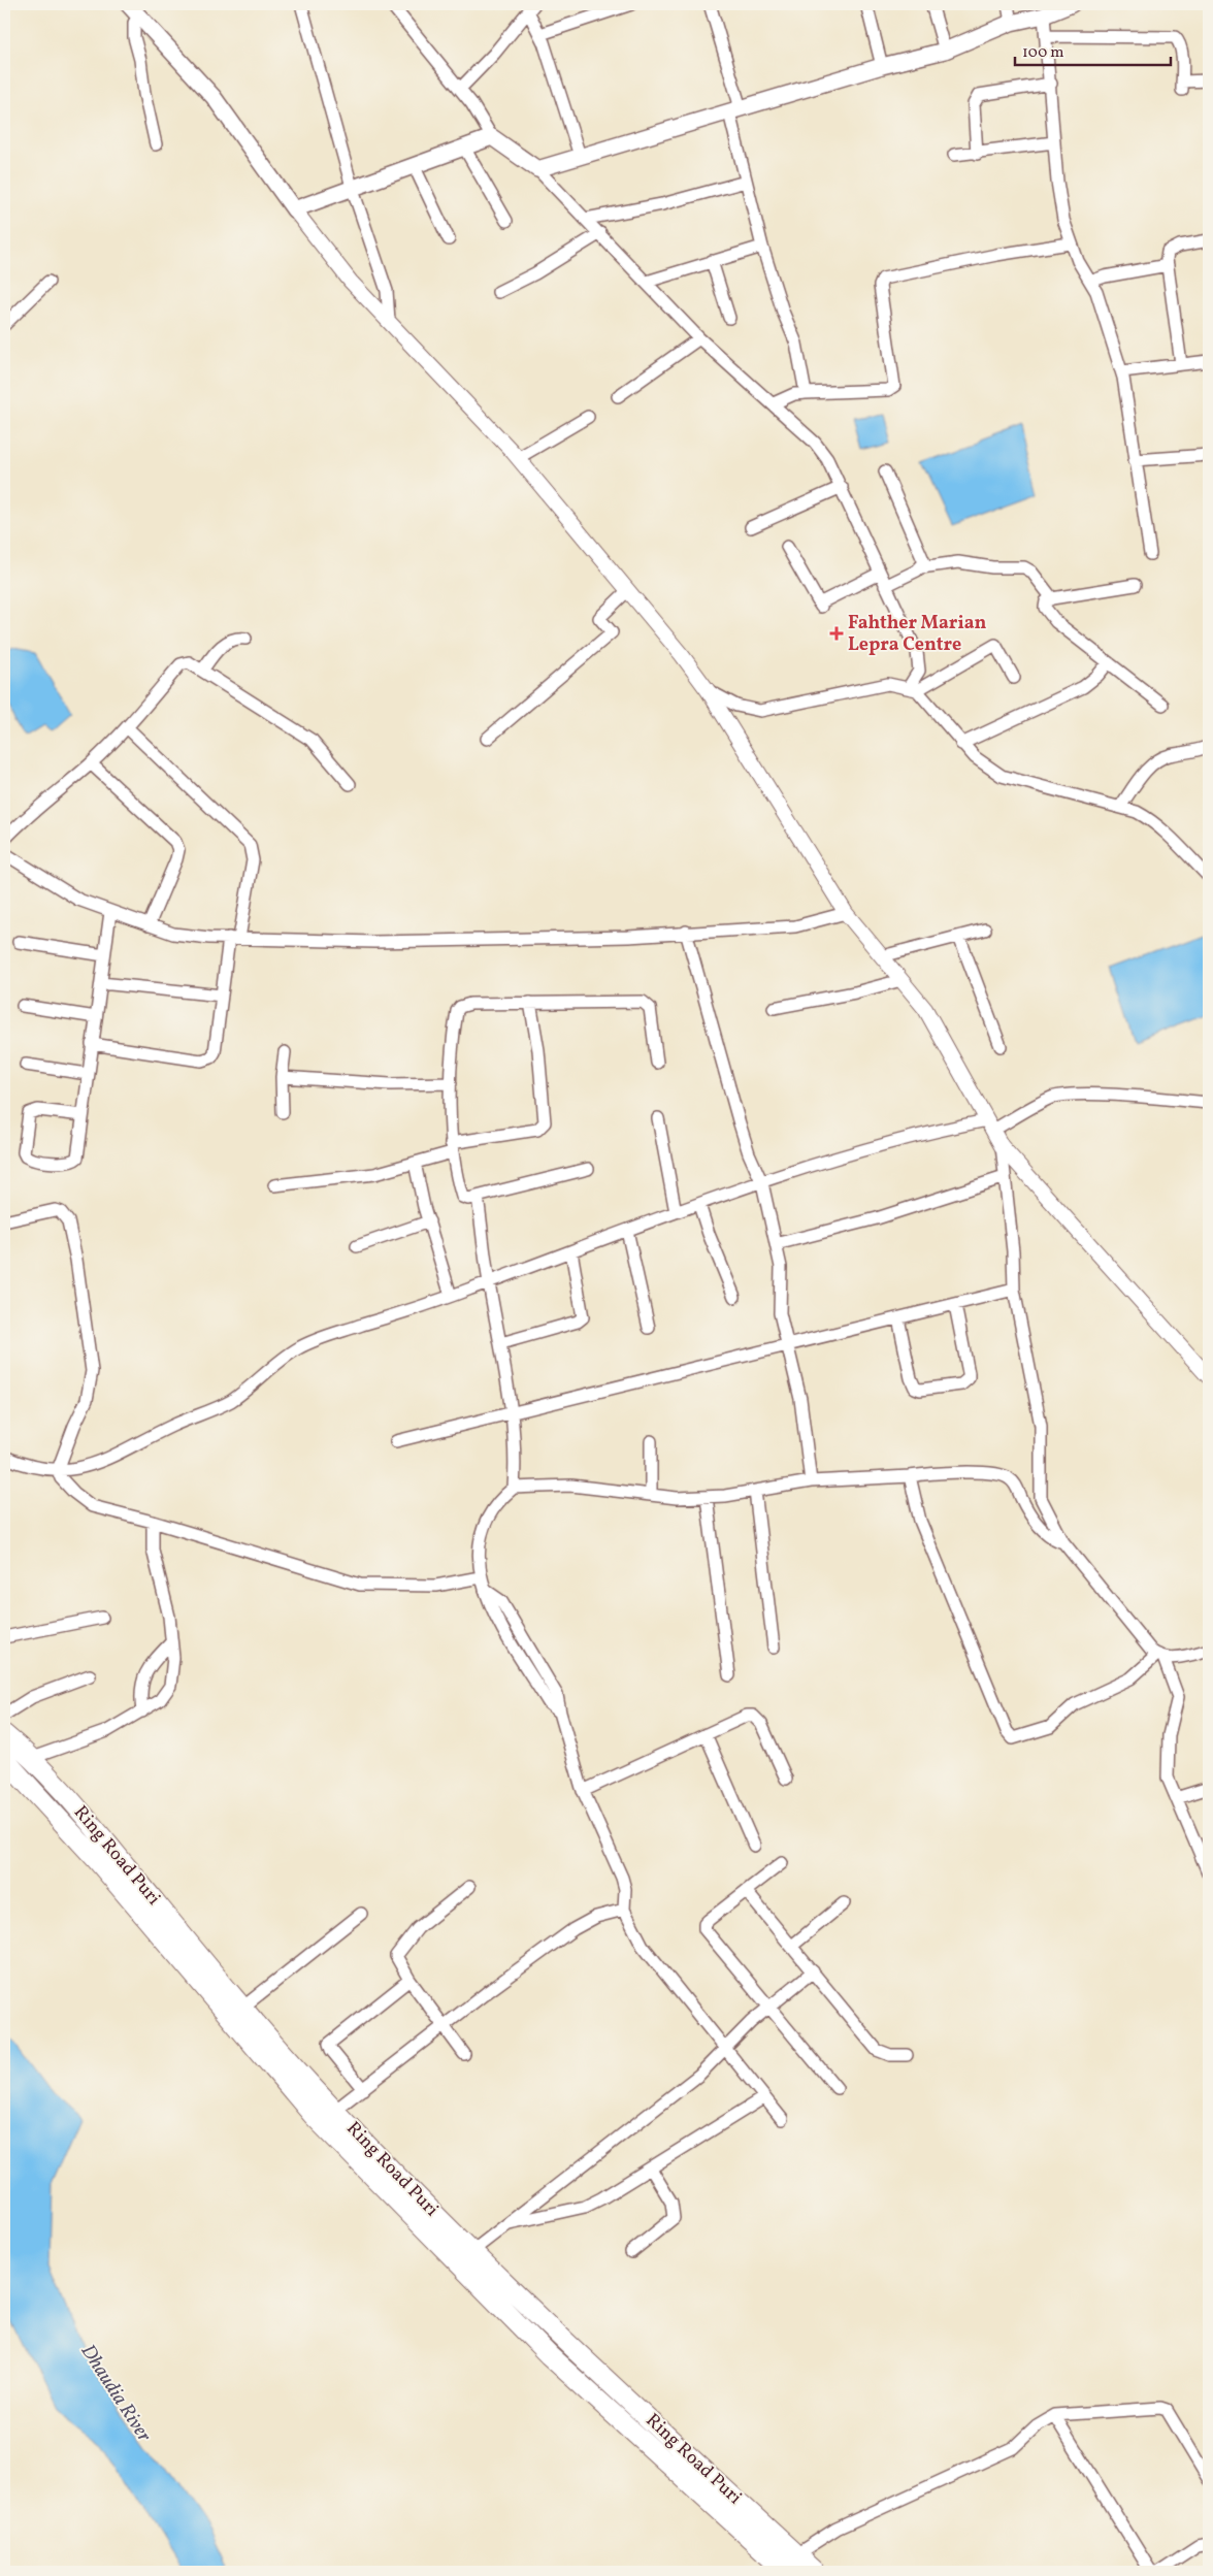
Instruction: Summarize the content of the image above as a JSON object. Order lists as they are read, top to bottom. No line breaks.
{"streets":{"highway":["Ring Road Puri"]},"water":["Dhaudia River"],"places":{"health":["Fahther Marian Lepra Centre"]},"scale_bar":"100 m"}
